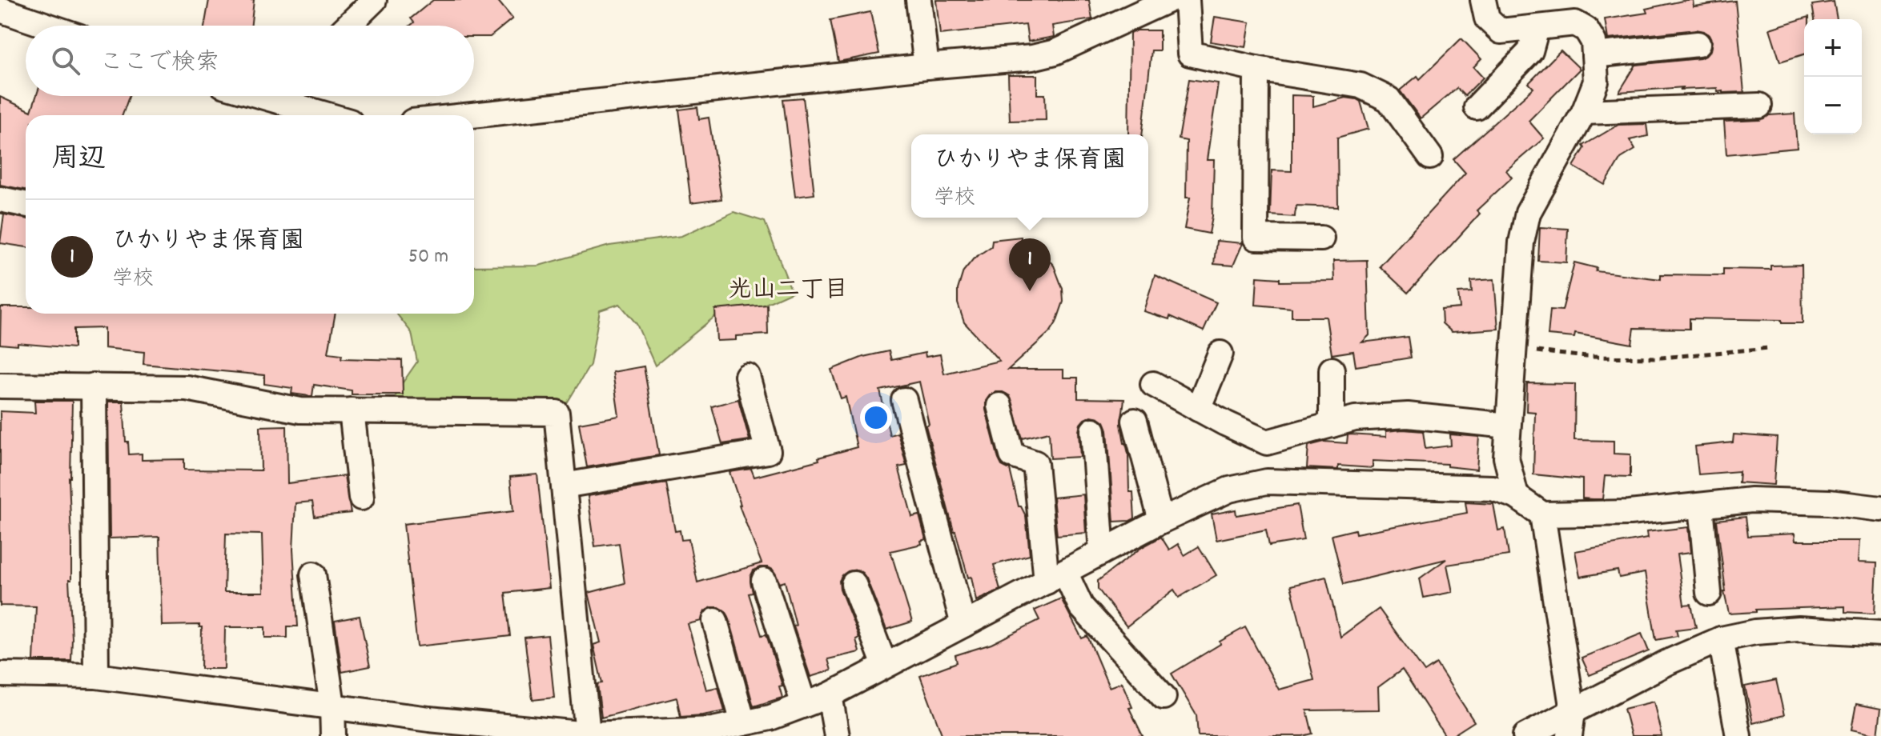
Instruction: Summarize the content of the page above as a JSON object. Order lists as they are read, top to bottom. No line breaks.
{"districts":["光山二丁目"],"page":{"map_buttons":["+","−"],"search":"ここで検索","heading":"周辺","popup":["ひかりやま保育園","学校"],"list":[{"mark":"1","name":"ひかりやま保育園","note":"学校","value":"50 m"}],"pins":"1"}}
